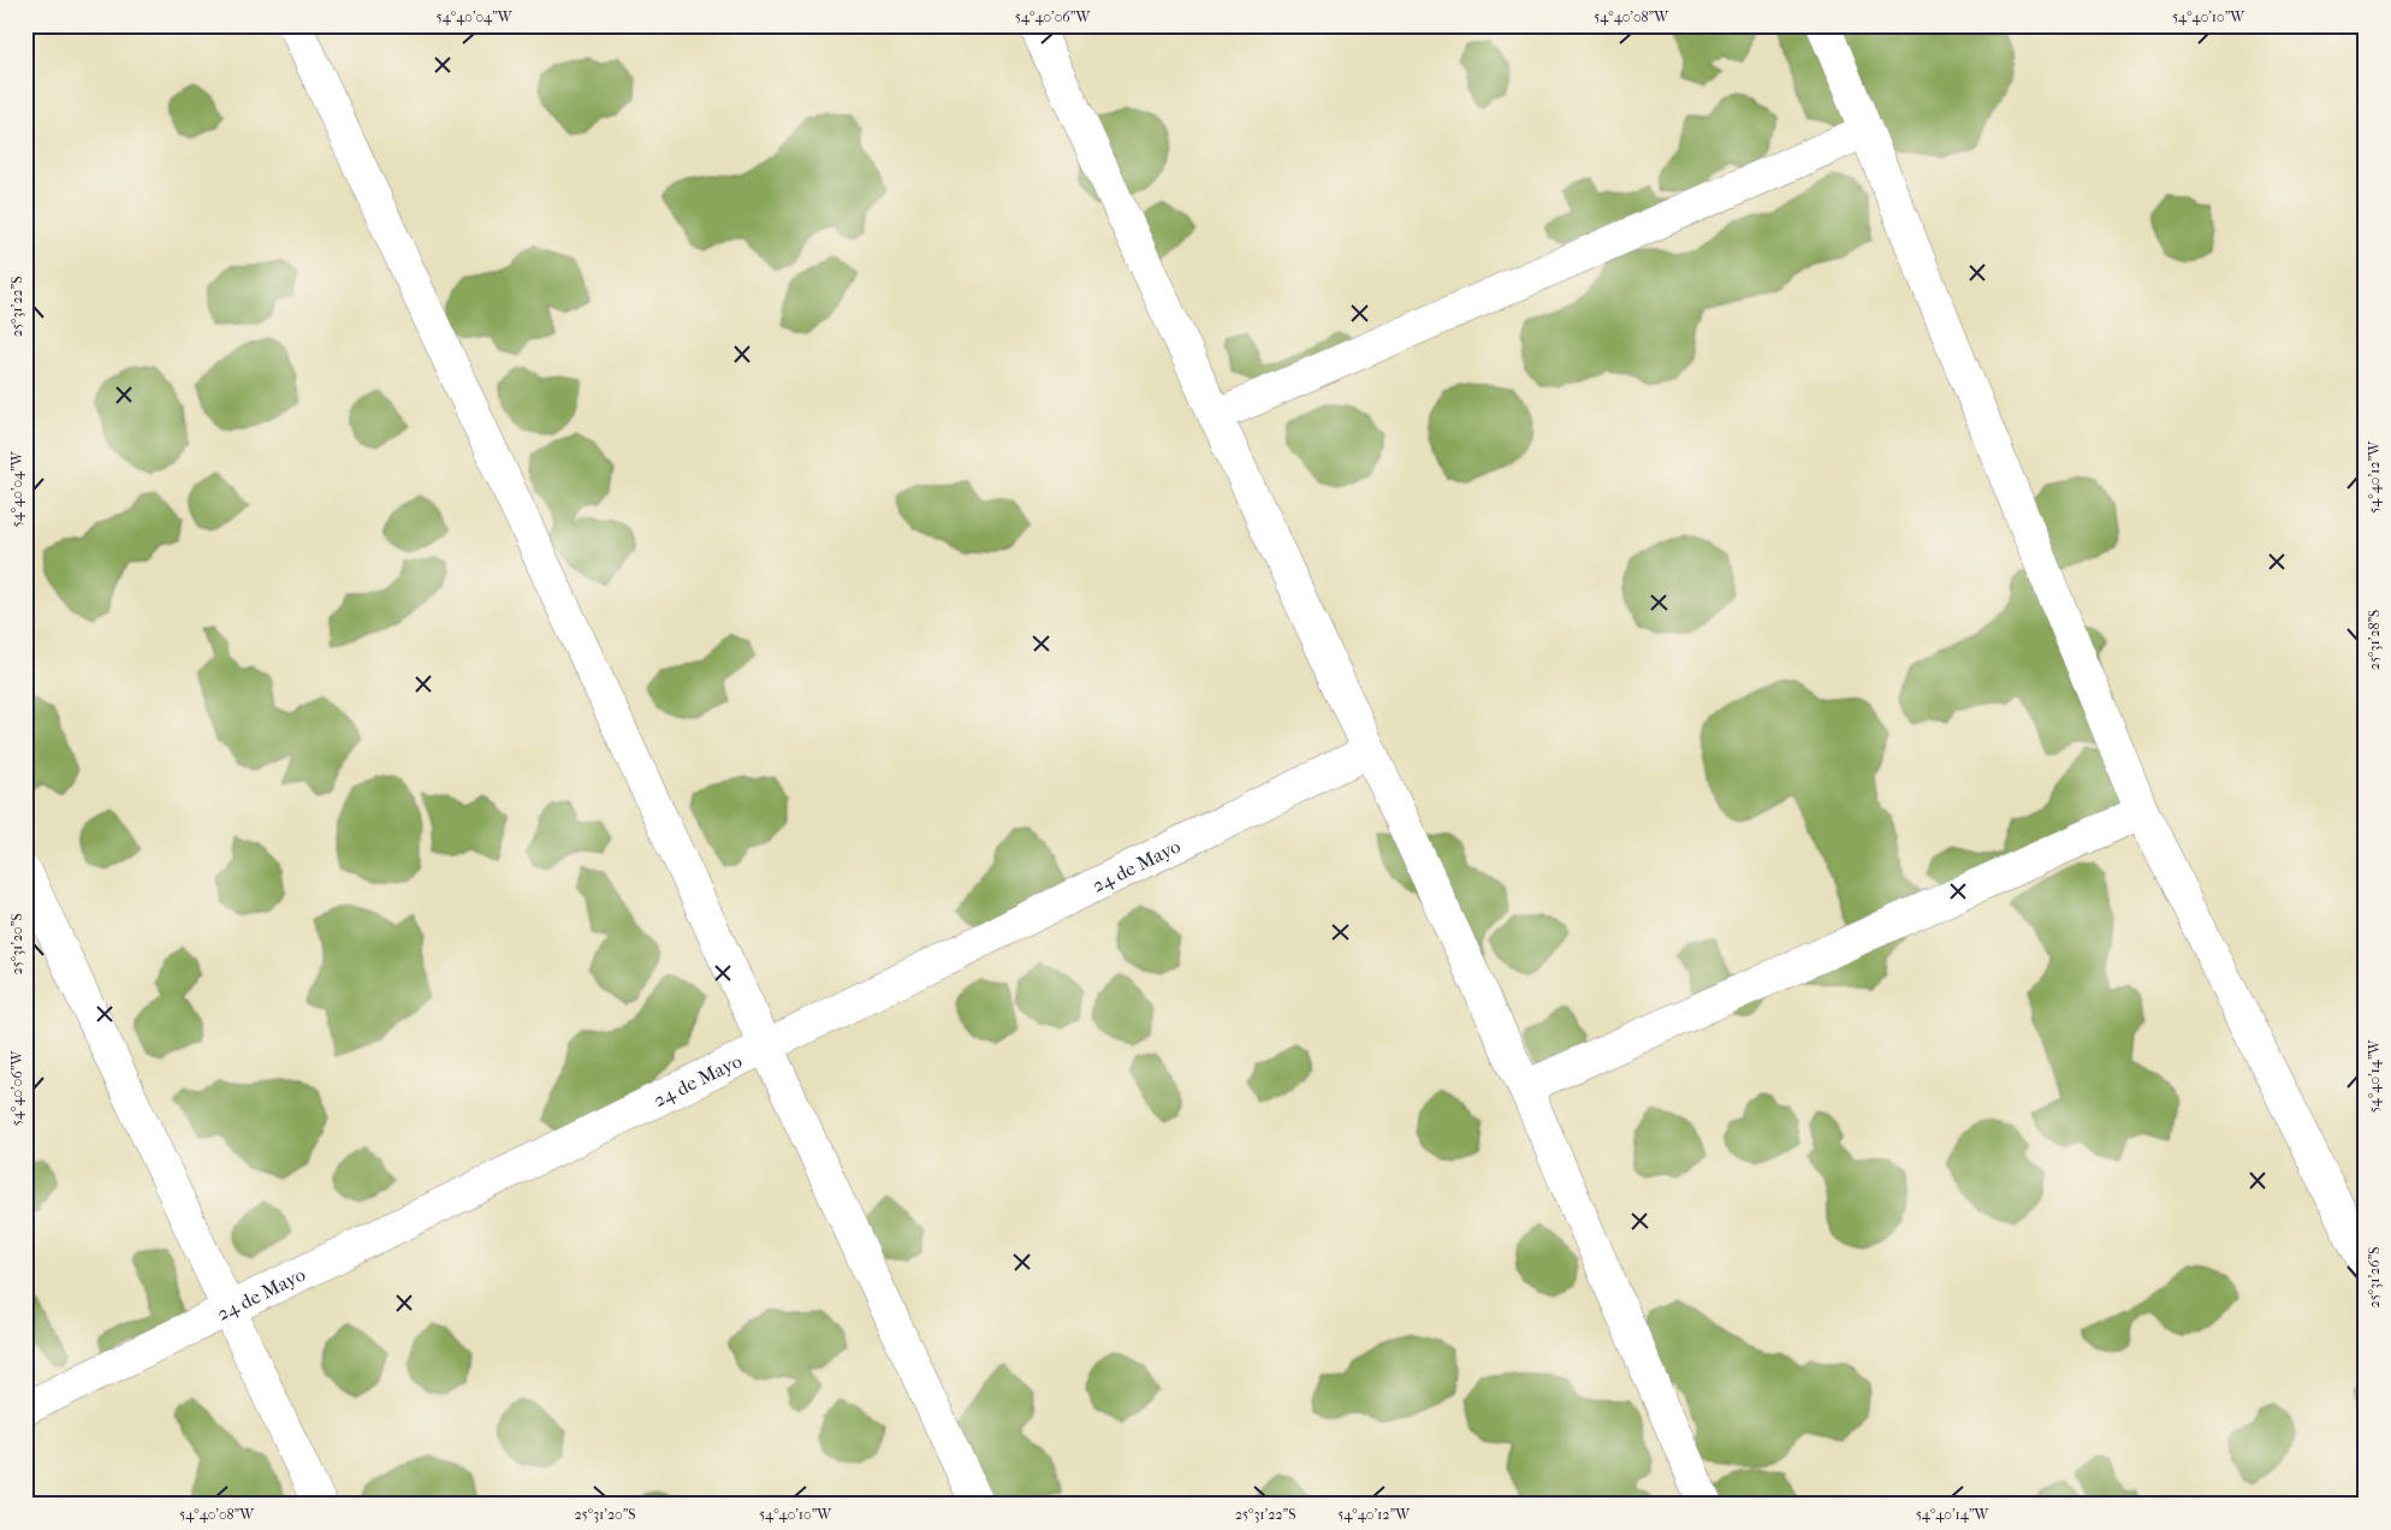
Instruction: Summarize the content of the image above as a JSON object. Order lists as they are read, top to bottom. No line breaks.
{"streets":{"street":["24 de Mayo"]},"coordinates":["54°40'04\"W","54°40'06\"W","54°40'08\"W","54°40'10\"W","25°31'22\"S","54°40'12\"W","25°31'28\"S","25°31'20\"S","54°40'14\"W","25°31'26\"S"]}
